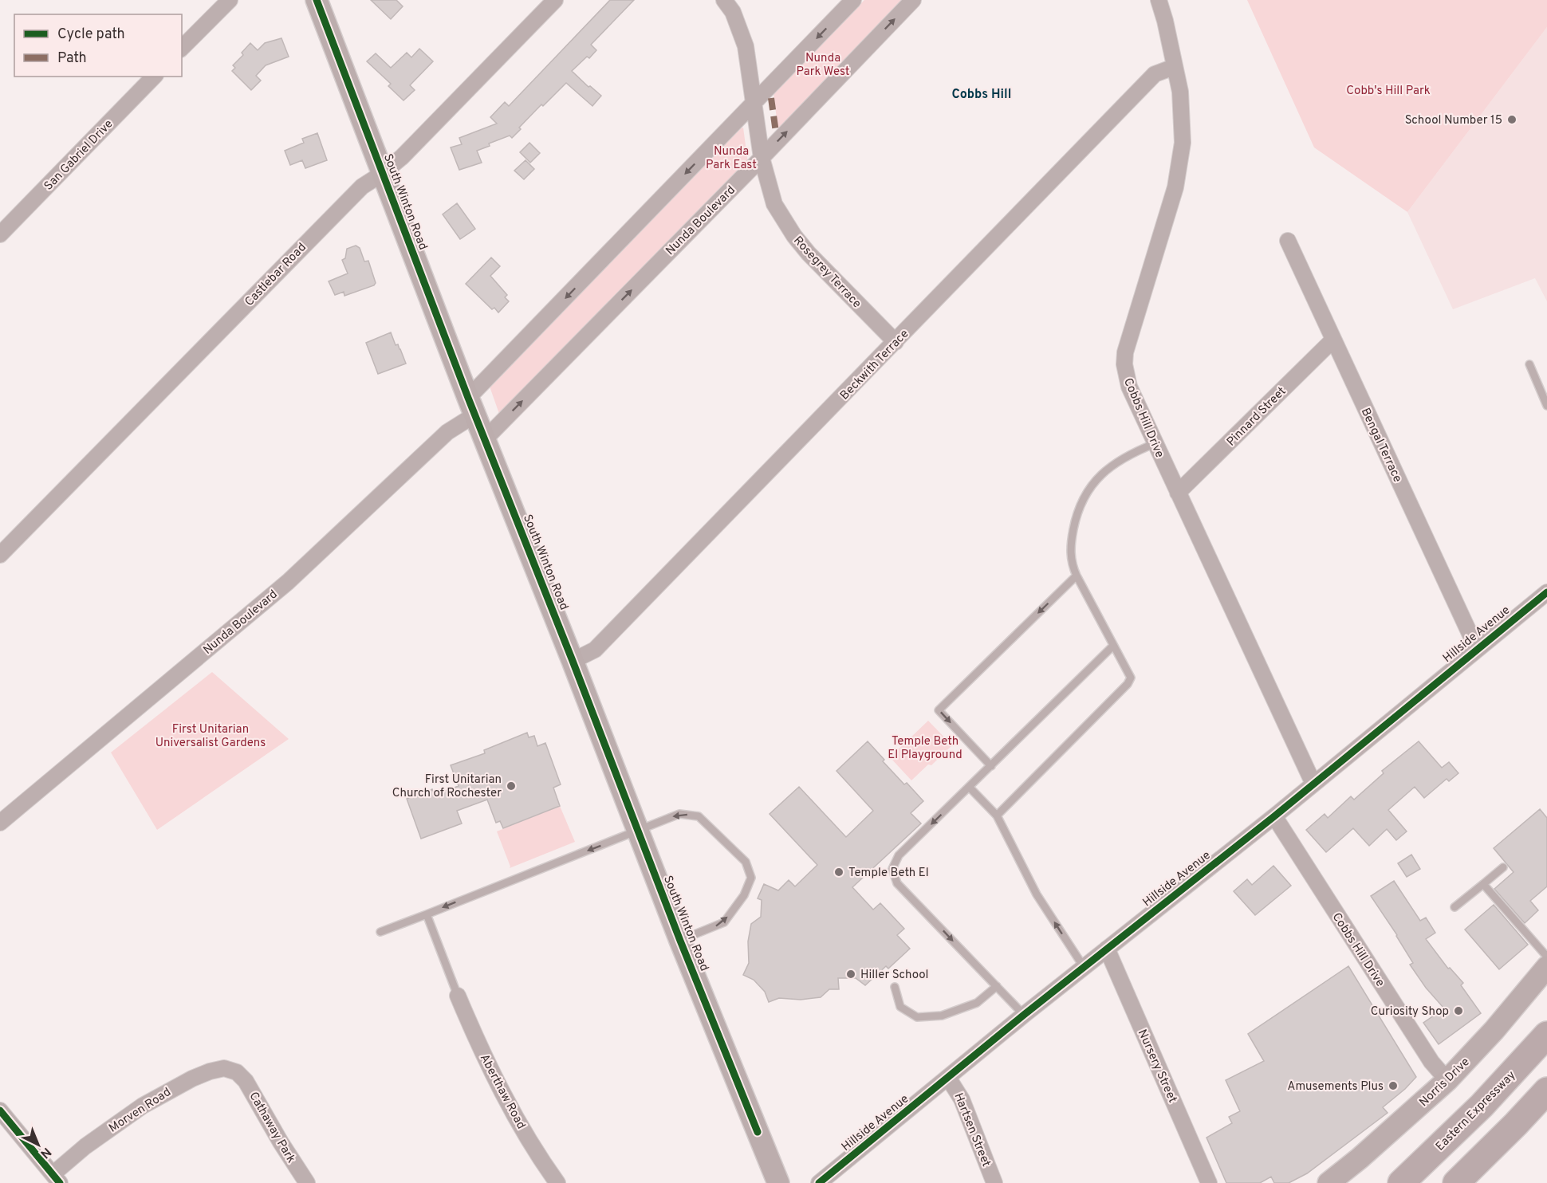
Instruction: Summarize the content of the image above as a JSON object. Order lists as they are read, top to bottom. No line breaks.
{"streets":{"highway":["Eastern Expressway"],"main road":["South Winton Road","Norris Drive"],"street":["San Gabriel Drive","Nunda Boulevard","Rosegrey Terrace","Castlebar Road","Beckwith Terrace","Pinnard Street","Cobbs Hill Drive","Bengal Terrace","Hillside Avenue","Nursery Street","Aberthaw Road","Morven Road","Cathaway Park","Hartsen Street"]},"crossings":[["South Winton Road","Nunda Boulevard"],["South Winton Road","Castlebar Road"],["South Winton Road","Beckwith Terrace"],["Nunda Boulevard","Rosegrey Terrace"],["Rosegrey Terrace","Beckwith Terrace"],["Beckwith Terrace","Cobbs Hill Drive"],["Pinnard Street","Cobbs Hill Drive"],["Pinnard Street","Bengal Terrace"],["Cobbs Hill Drive","Hillside Avenue"],["Cobbs Hill Drive","Norris Drive"],["Bengal Terrace","Hillside Avenue"],["Hillside Avenue","Nursery Street"],["Hillside Avenue","Hartsen Street"],["Morven Road","Cathaway Park"]],"districts":["Cobbs Hill"],"parks":["Nunda Park West","Cobb's Hill Park","Nunda Park East","First Unitarian Universalist Gardens","Temple Beth El Playground"],"places":["School Number 15","First Unitarian Church of Rochester","Temple Beth El","Hiller School","Curiosity Shop","Amusements Plus"],"legend":["Cycle path","Path"],"north":"bottom right"}
